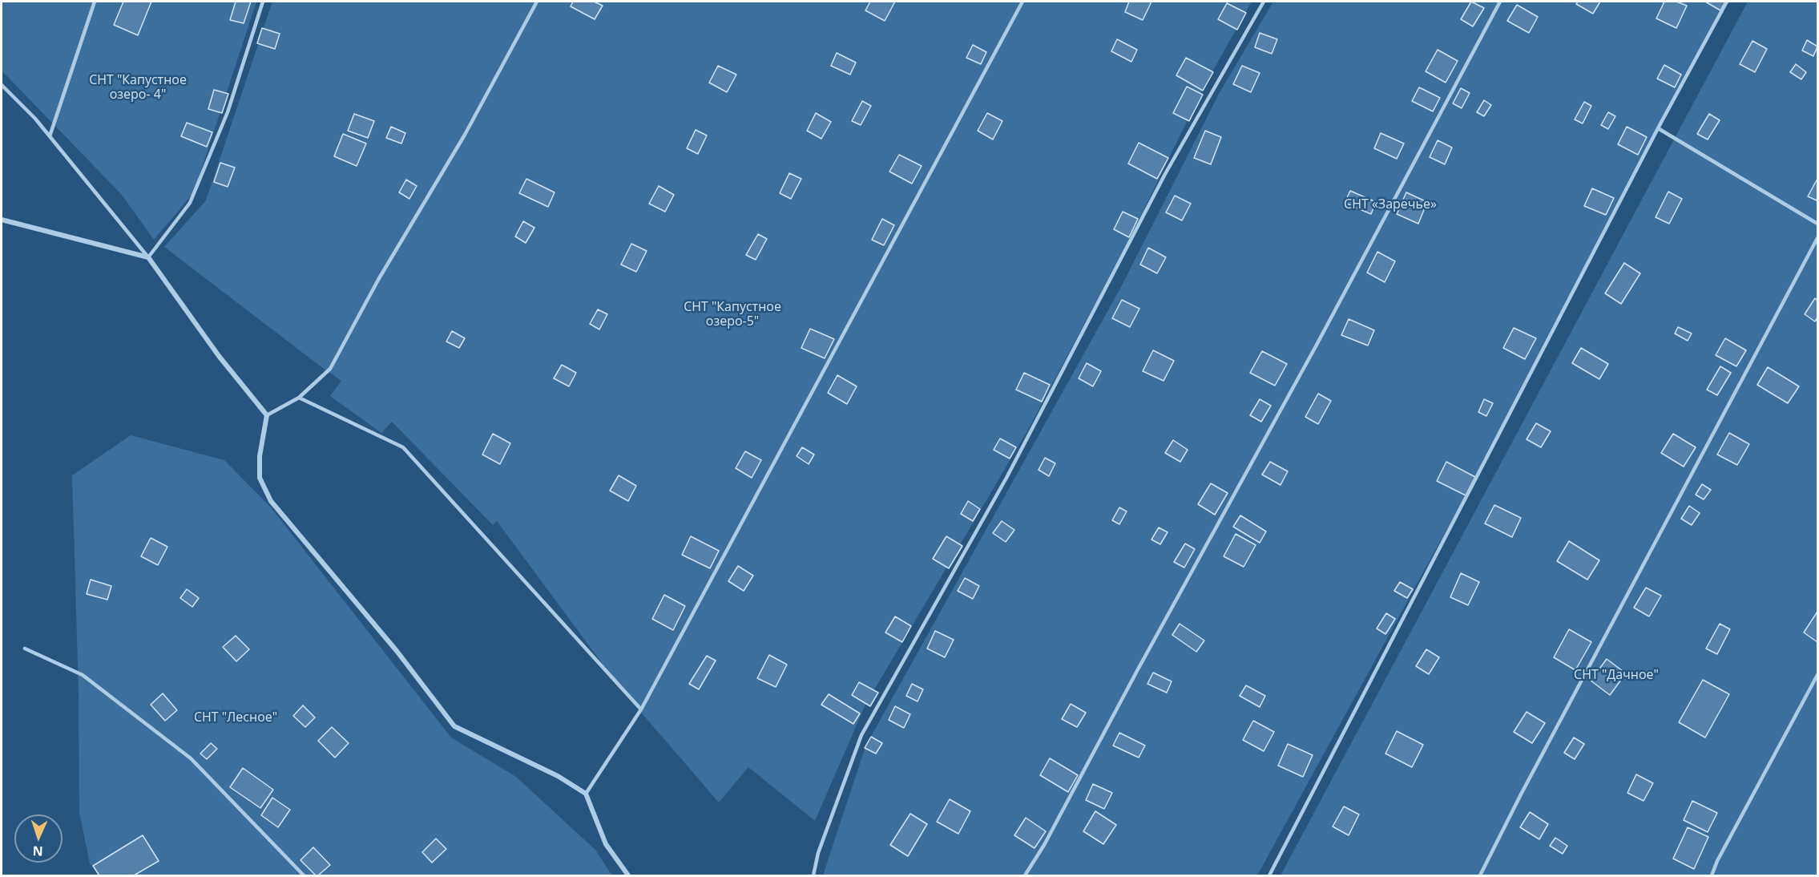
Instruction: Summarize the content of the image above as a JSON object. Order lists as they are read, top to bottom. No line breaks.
{"parks":["СНТ \"Капустное озеро- 4\"","СНТ «Заречье»","СНТ \"Капустное озеро-5\"","СНТ \"Дачное\"","СНТ \"Лесное\""],"north":"bottom"}
